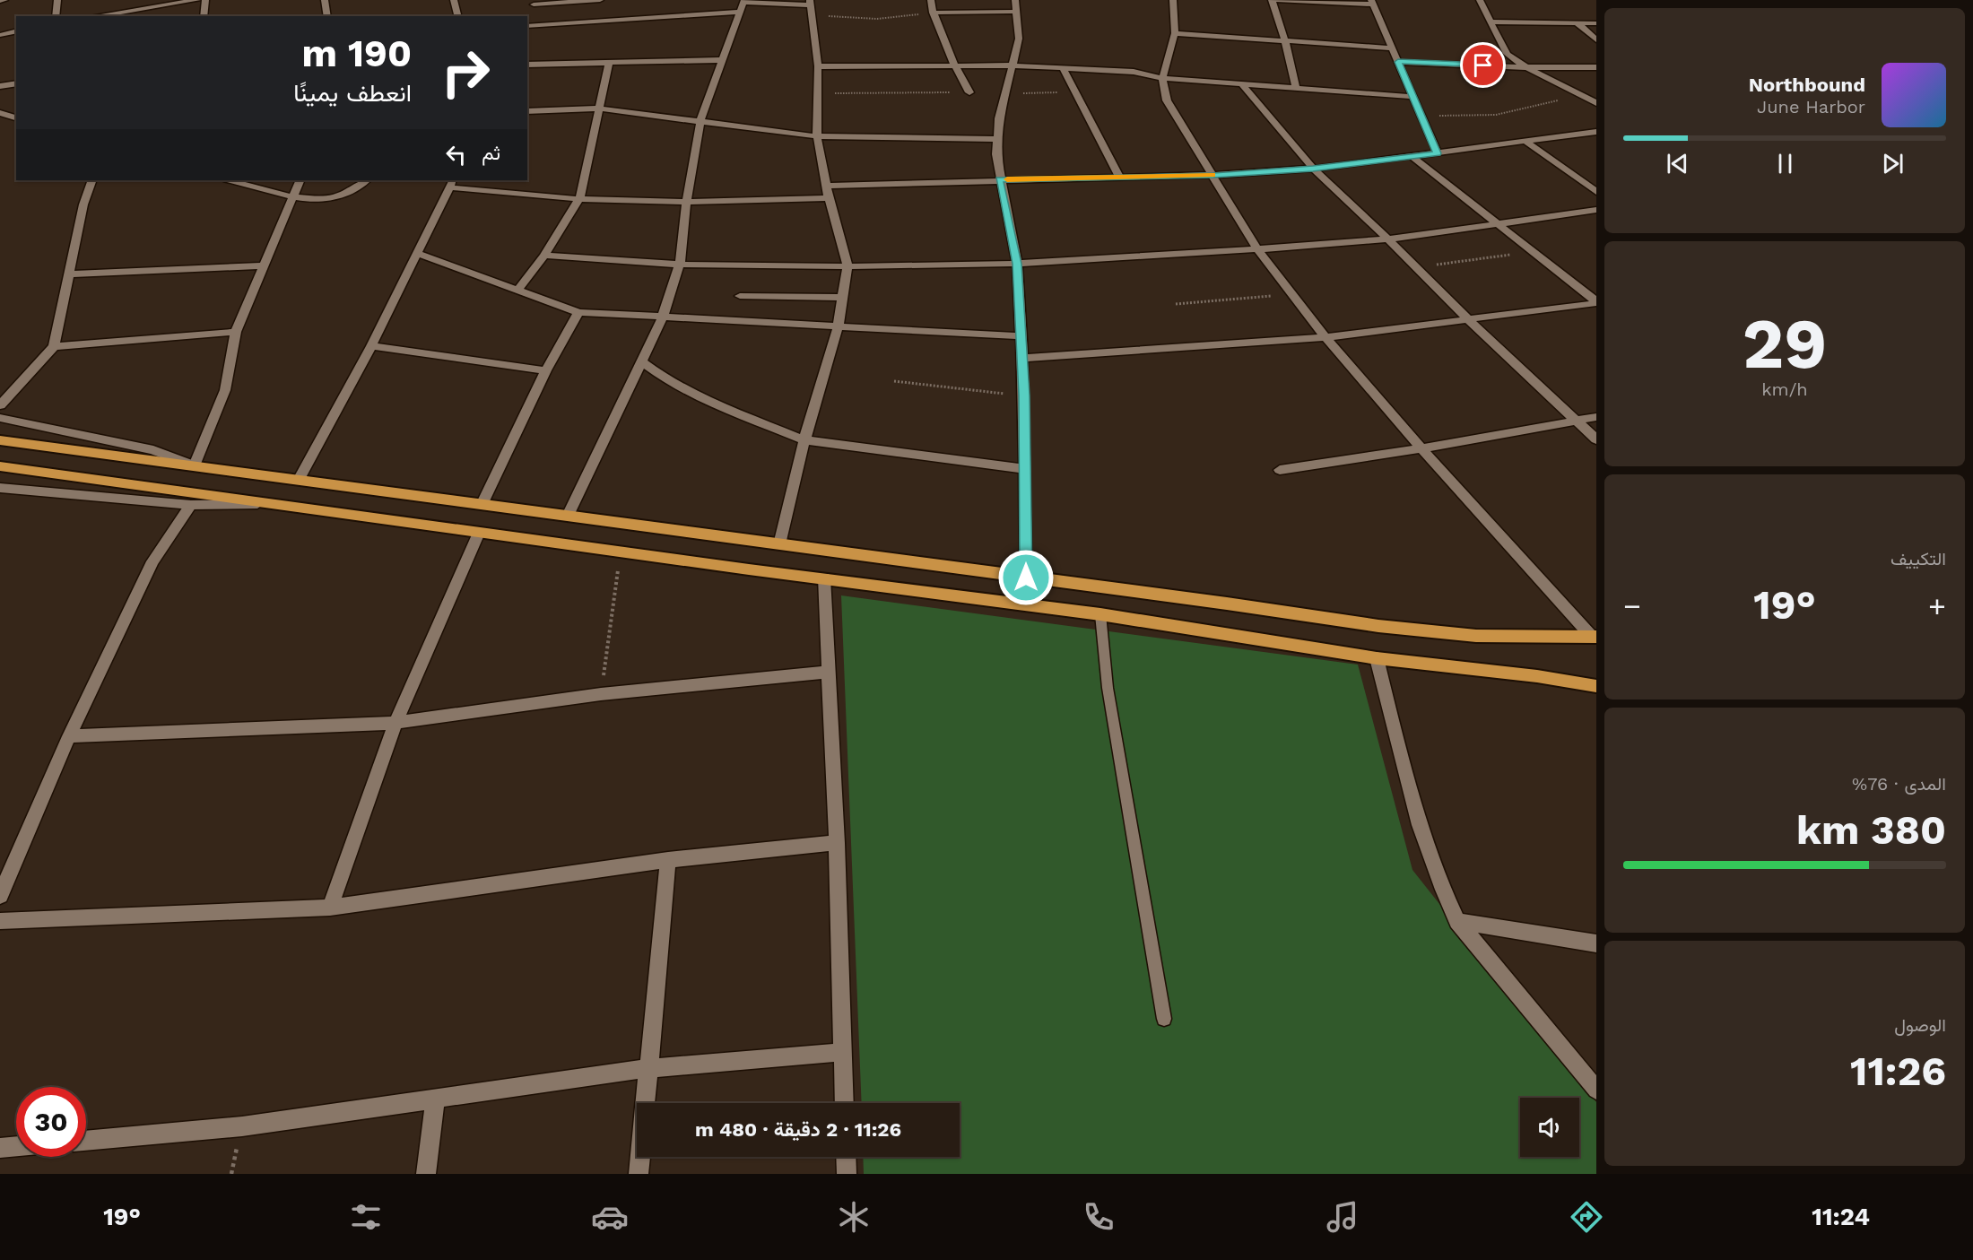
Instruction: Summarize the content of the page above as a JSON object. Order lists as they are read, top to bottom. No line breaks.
{"page":{"turn":["190 m","انعطف يمينًا"],"song":["Northbound","June Harbor"],"then":"ثم","tile":[["29","km/h"],"التكييف",["المدى · 76%","380 km"],["الوصول","11:26"]],"heat":["−","19°","+"],"limit":"30","trip":"11:26 · 2 دقيقة · 480 m","tabs":["11:24","19°"]}}
